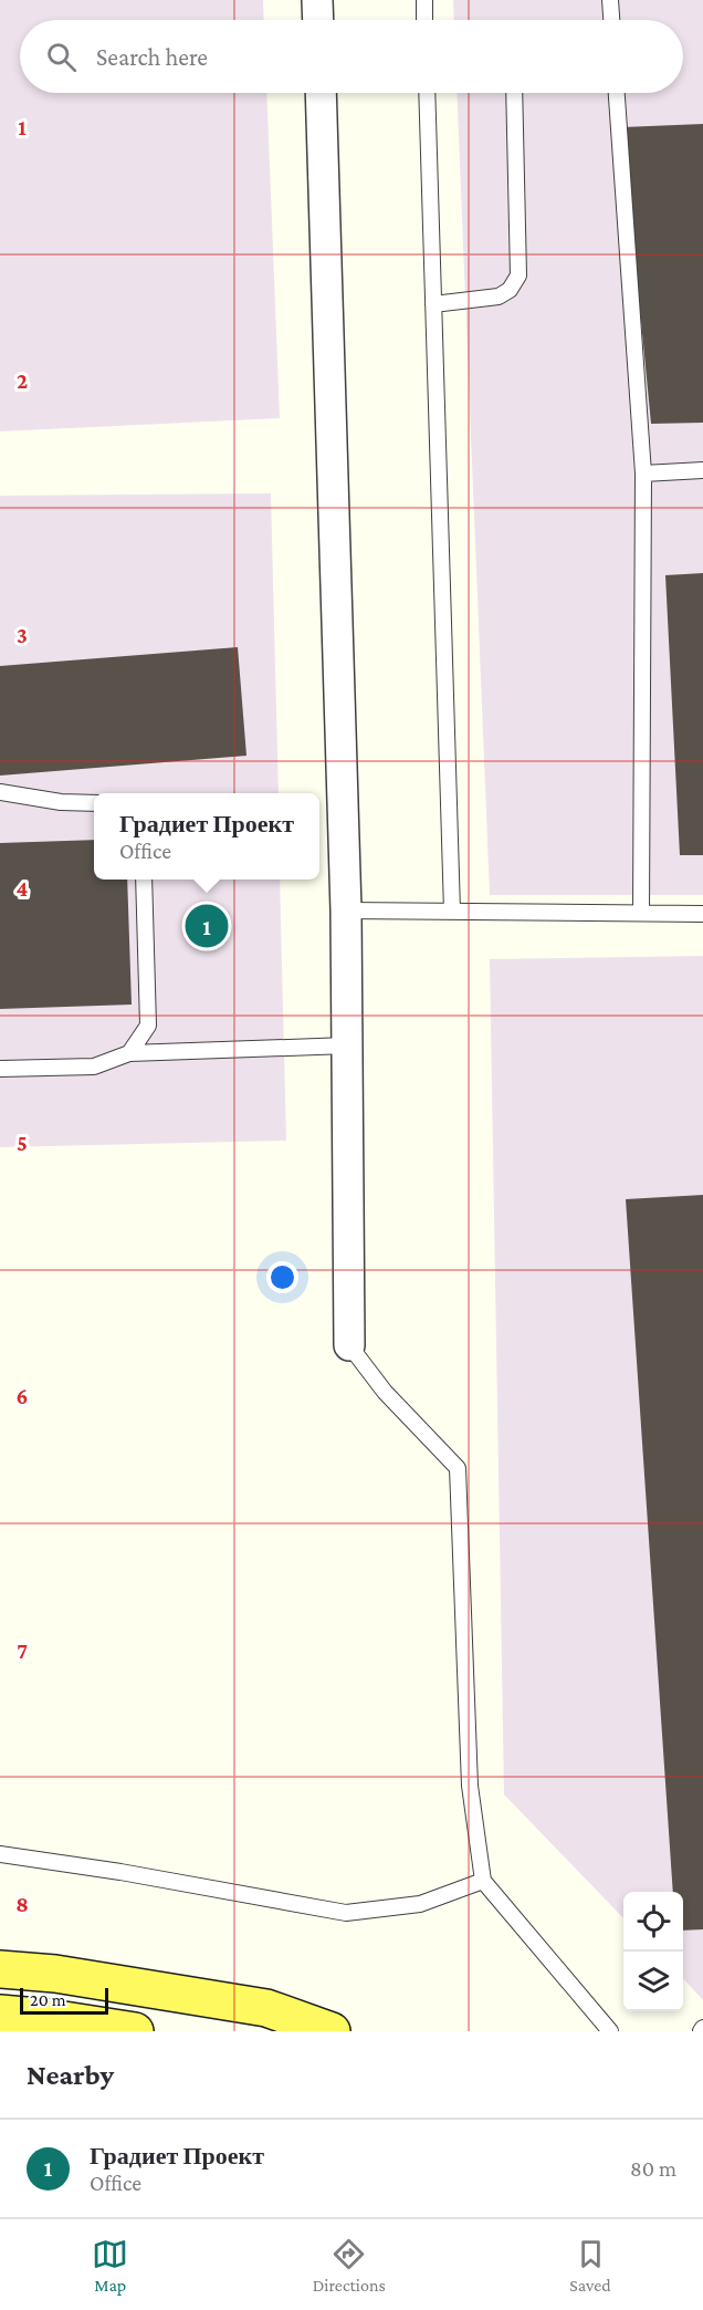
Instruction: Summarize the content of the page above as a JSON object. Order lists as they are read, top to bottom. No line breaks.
{"scale_bar":"20 m","page":{"search":"Search here","popup":["Градиет Проект","Office"],"pins":"1","scale":"20 m","heading":"Nearby","list":[{"mark":"1","name":"Градиет Проект","note":"Office","value":"80 m"}],"nav":["Map","Directions","Saved"]},"grid":{"rows":["1","2","3","4","5","6","7","8"]}}
